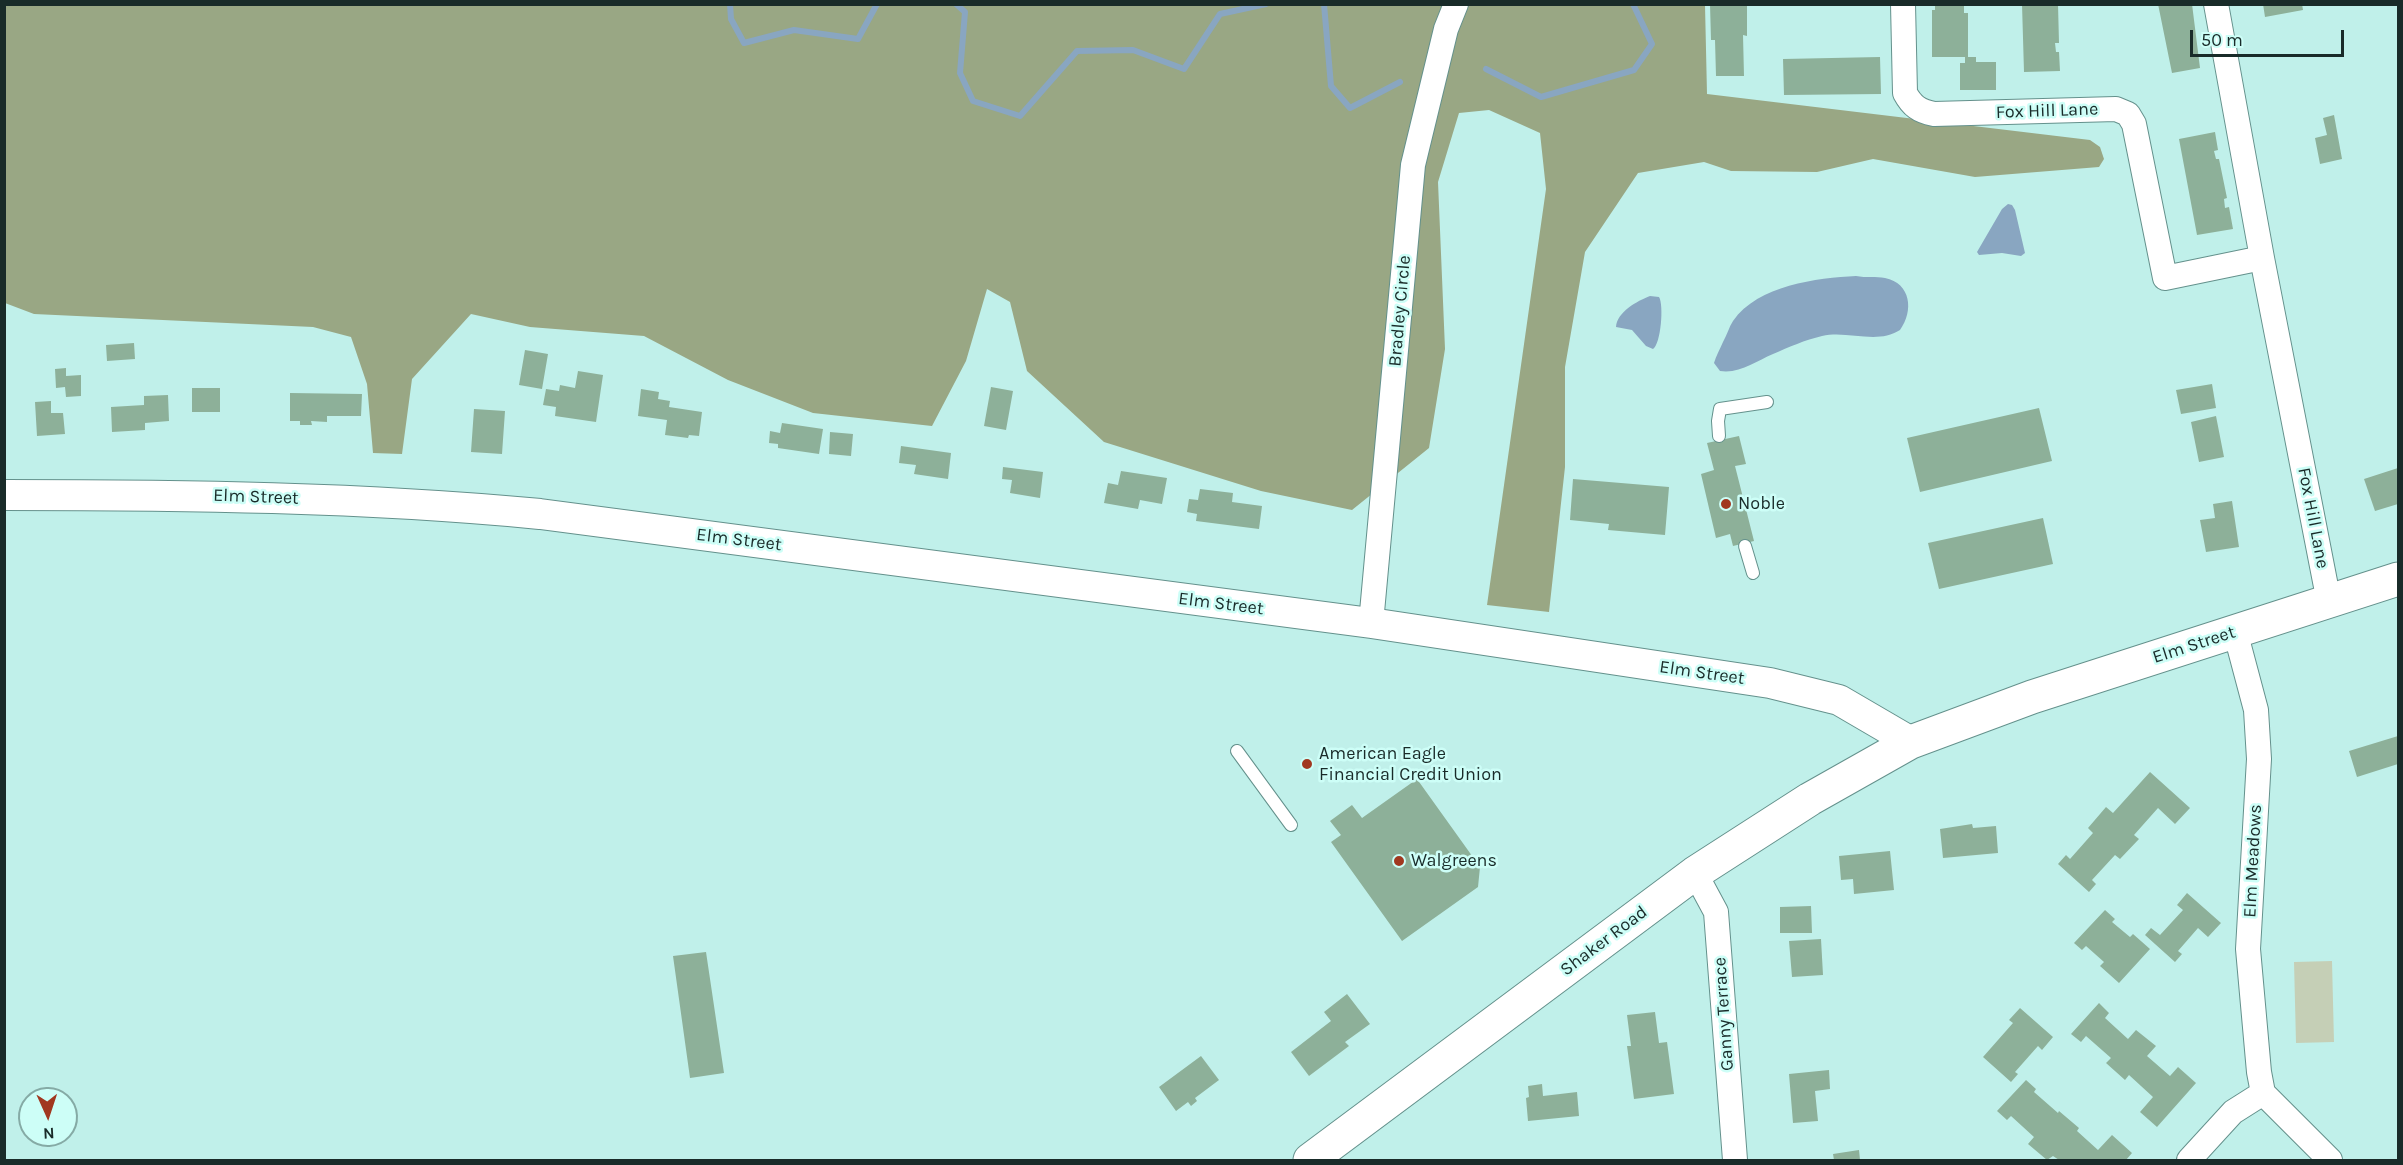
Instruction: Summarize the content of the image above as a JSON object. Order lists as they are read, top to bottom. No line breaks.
{"streets":{"main road":["Elm Street","Shaker Road"],"street":["Fox Hill Lane","Bradley Circle","Elm Meadows","Ganny Terrace"]},"crossings":[["Fox Hill Lane","Elm Street"],["Bradley Circle","Elm Street"],["Elm Street","Elm Meadows"],["Elm Street","Shaker Road"],["Shaker Road","Ganny Terrace"]],"places":["Noble","American Eagle Financial Credit Union","Walgreens"],"scale_bar":"50 m","north":"bottom"}
